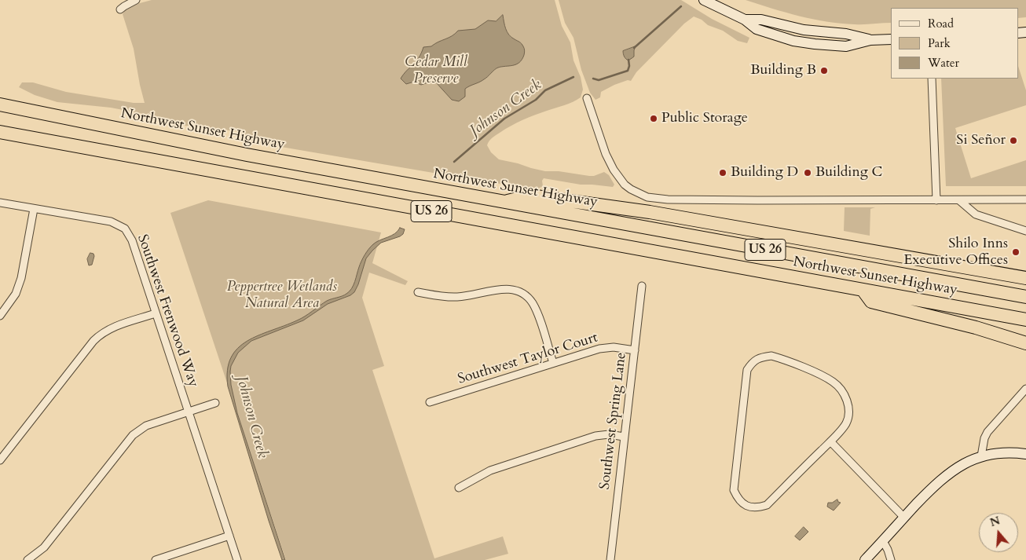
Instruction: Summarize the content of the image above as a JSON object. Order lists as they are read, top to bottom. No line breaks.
{"streets":{"highway":["Northwest Sunset Highway","US 26"],"street":["Southwest Frenwood Way","Southwest Taylor Court","Southwest Spring Lane"]},"crossings":[["Southwest Taylor Court","Southwest Spring Lane"]],"water":["Johnson Creek"],"parks":["Cedar Mill Preserve","Peppertree Wetlands Natural Area"],"places":["Building B","Public Storage","Si Señor","Building D","Building C","Shilo Inns Executive Offices"],"legend":["Road","Park","Water"],"north":"top"}
